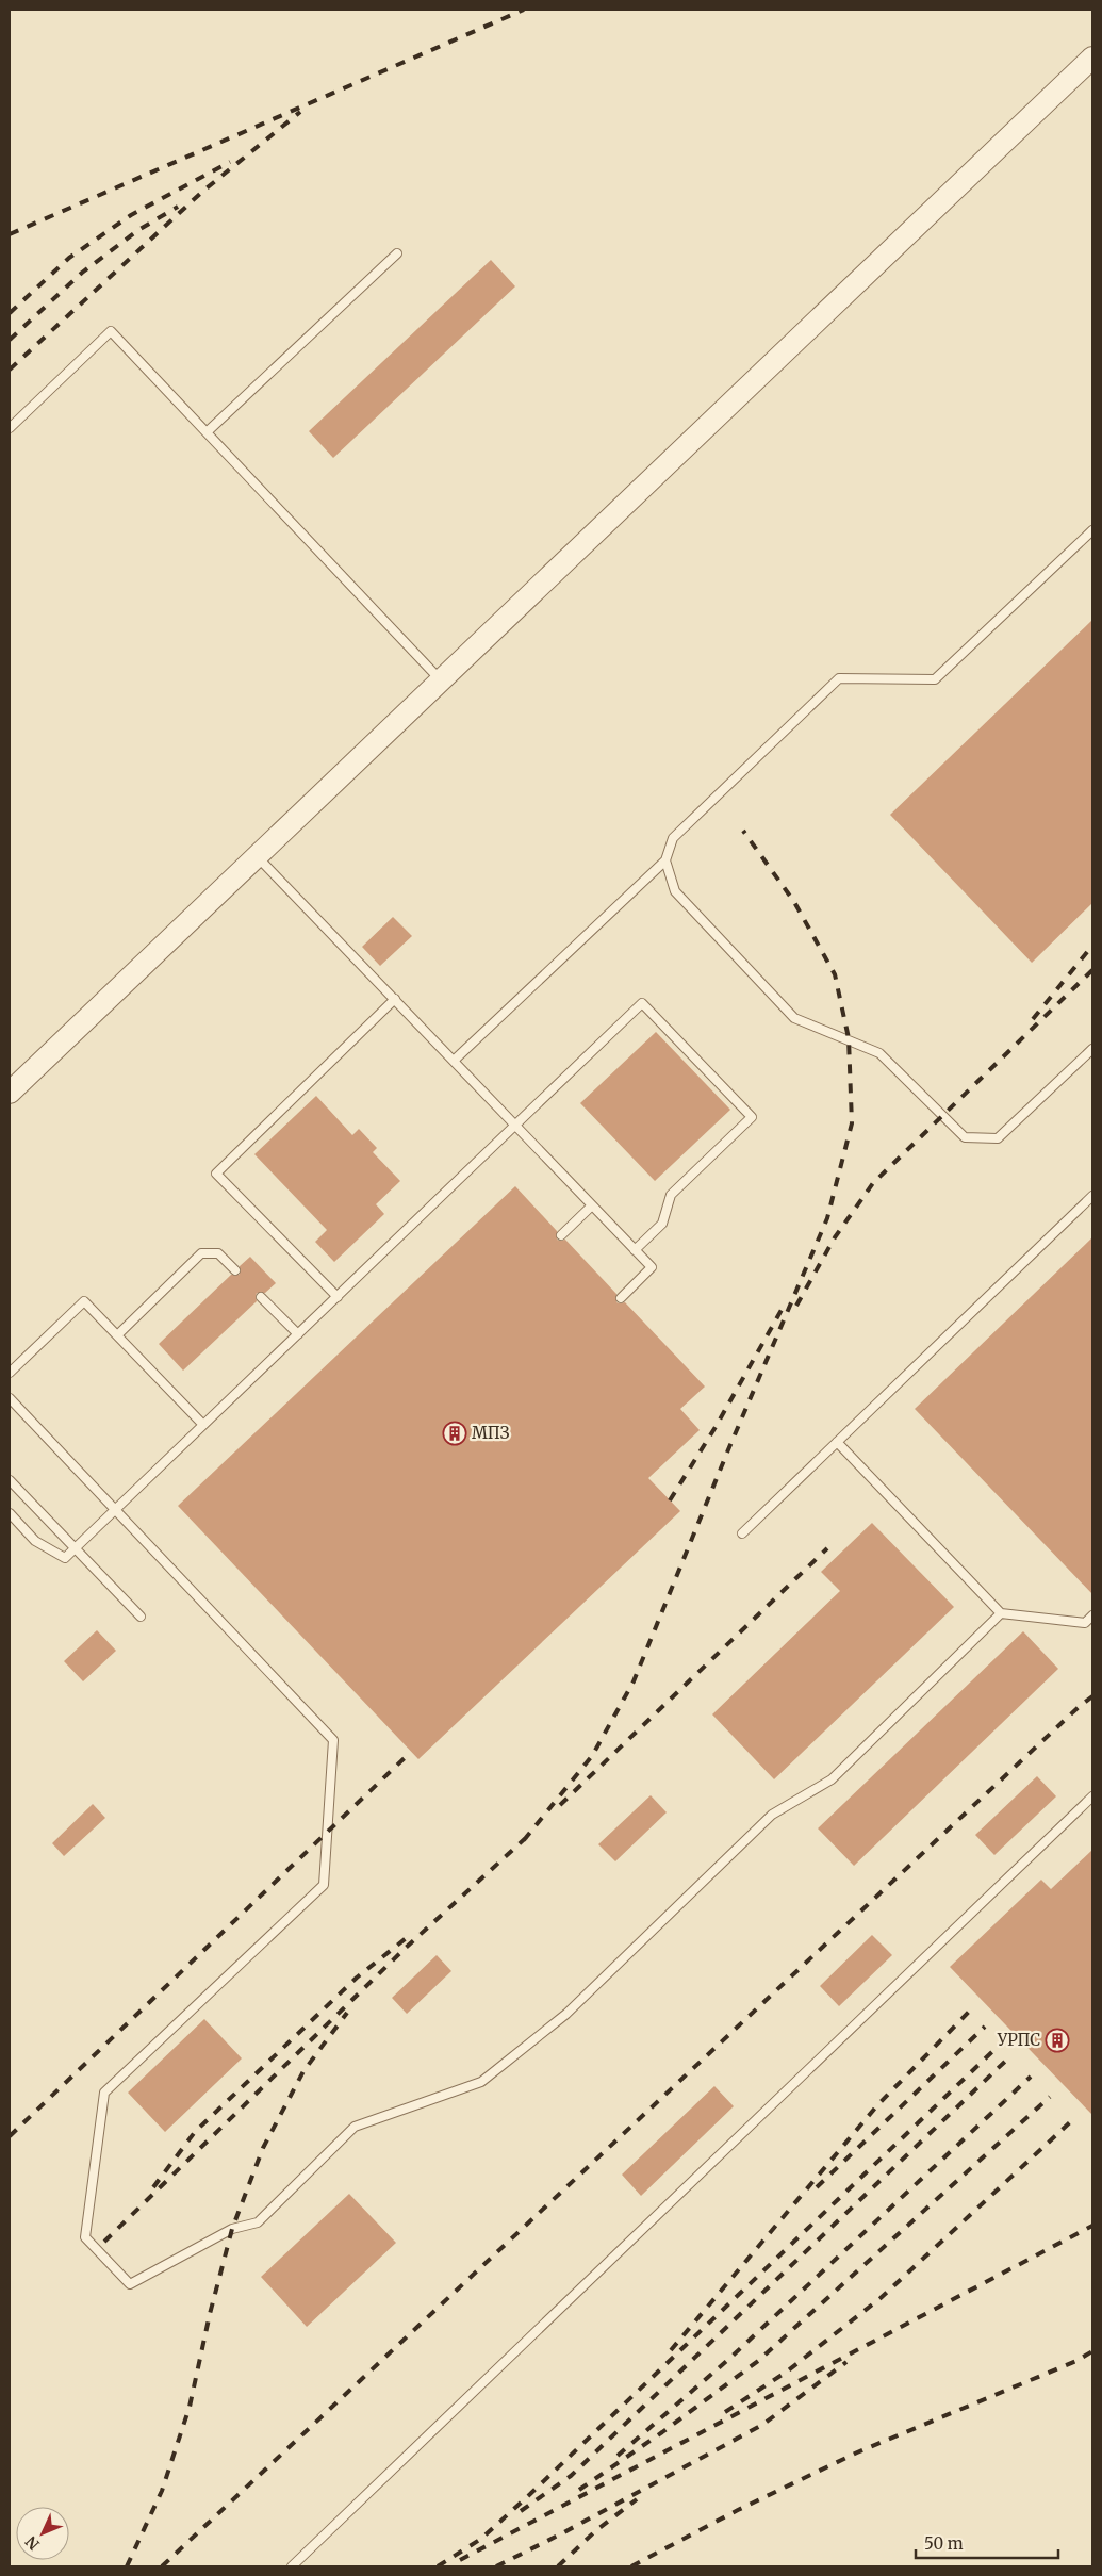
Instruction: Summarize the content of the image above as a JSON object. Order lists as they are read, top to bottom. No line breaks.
{"places":{"building":["МПЗ","УРПС"]},"scale_bar":"50 m","north":"bottom left"}
